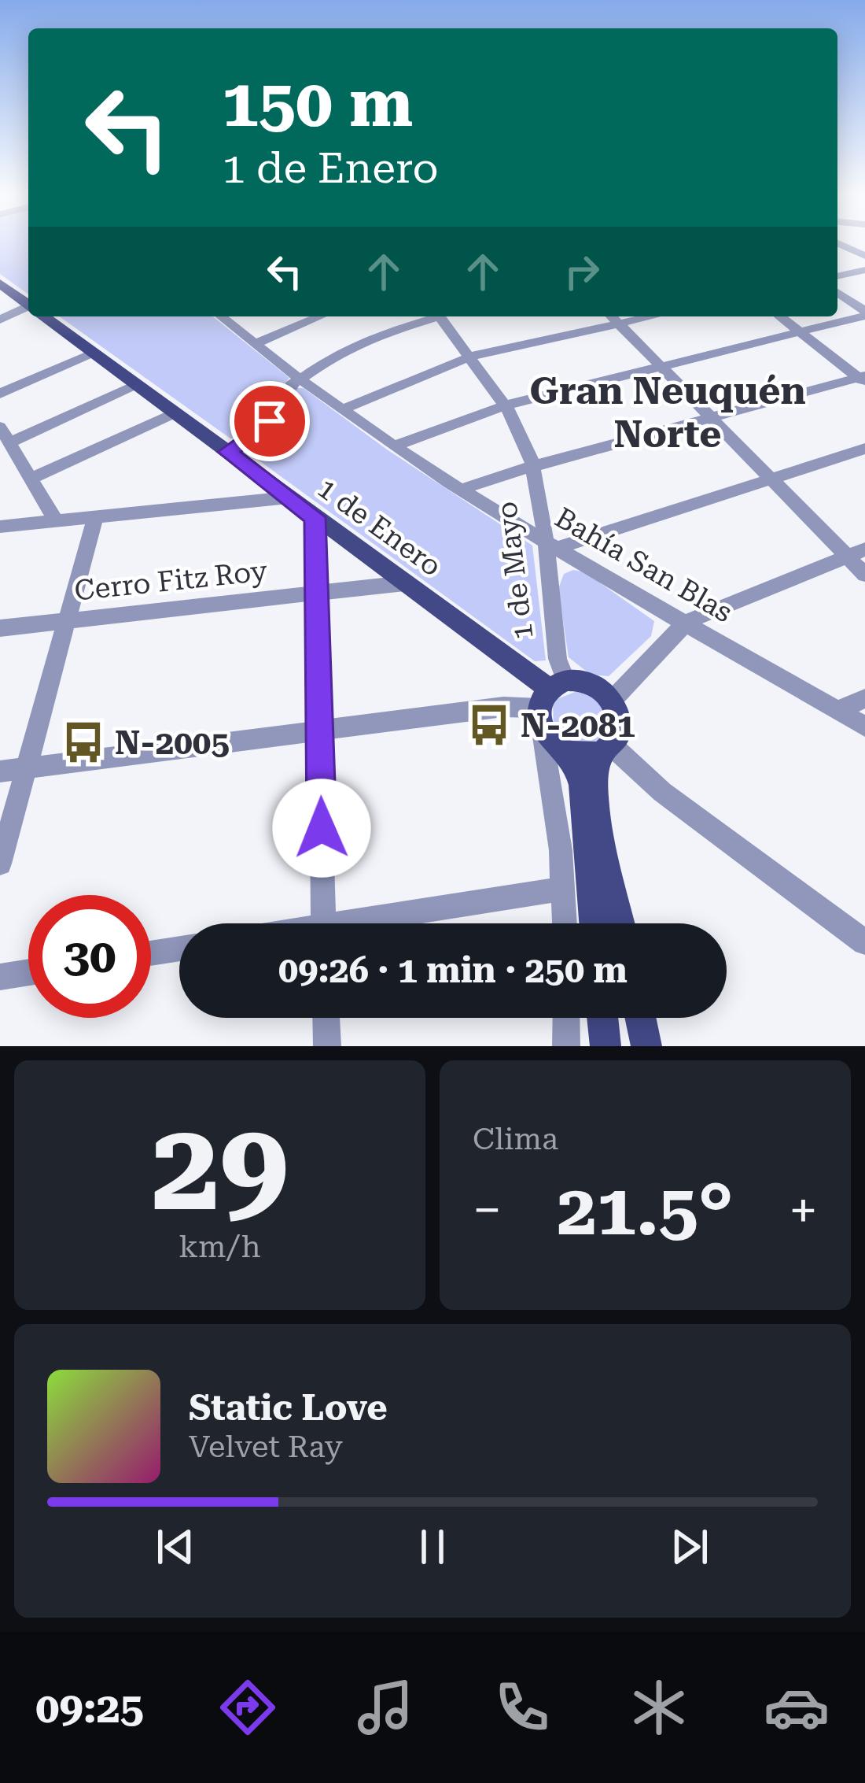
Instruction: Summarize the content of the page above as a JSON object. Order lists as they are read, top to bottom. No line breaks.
{"streets":{"main road":["1 de Enero"],"street":["Bahía San Blas","1 de Mayo","Cerro Fitz Roy"]},"crossings":[["1 de Enero","1 de Mayo"],["1 de Enero","Cerro Fitz Roy"],["Bahía San Blas","1 de Mayo"]],"districts":["Gran Neuquén Norte"],"places":{"bus stop":["N-2081","N-2005"]},"page":{"turn":["150 m","1 de Enero"],"limit":"30","trip":"09:26 · 1 min · 250 m","tile":[["29","km/h"],"Clima"],"heat":["−","21.5°","+"],"song":["Static Love","Velvet Ray"],"tabs":"09:25"}}
